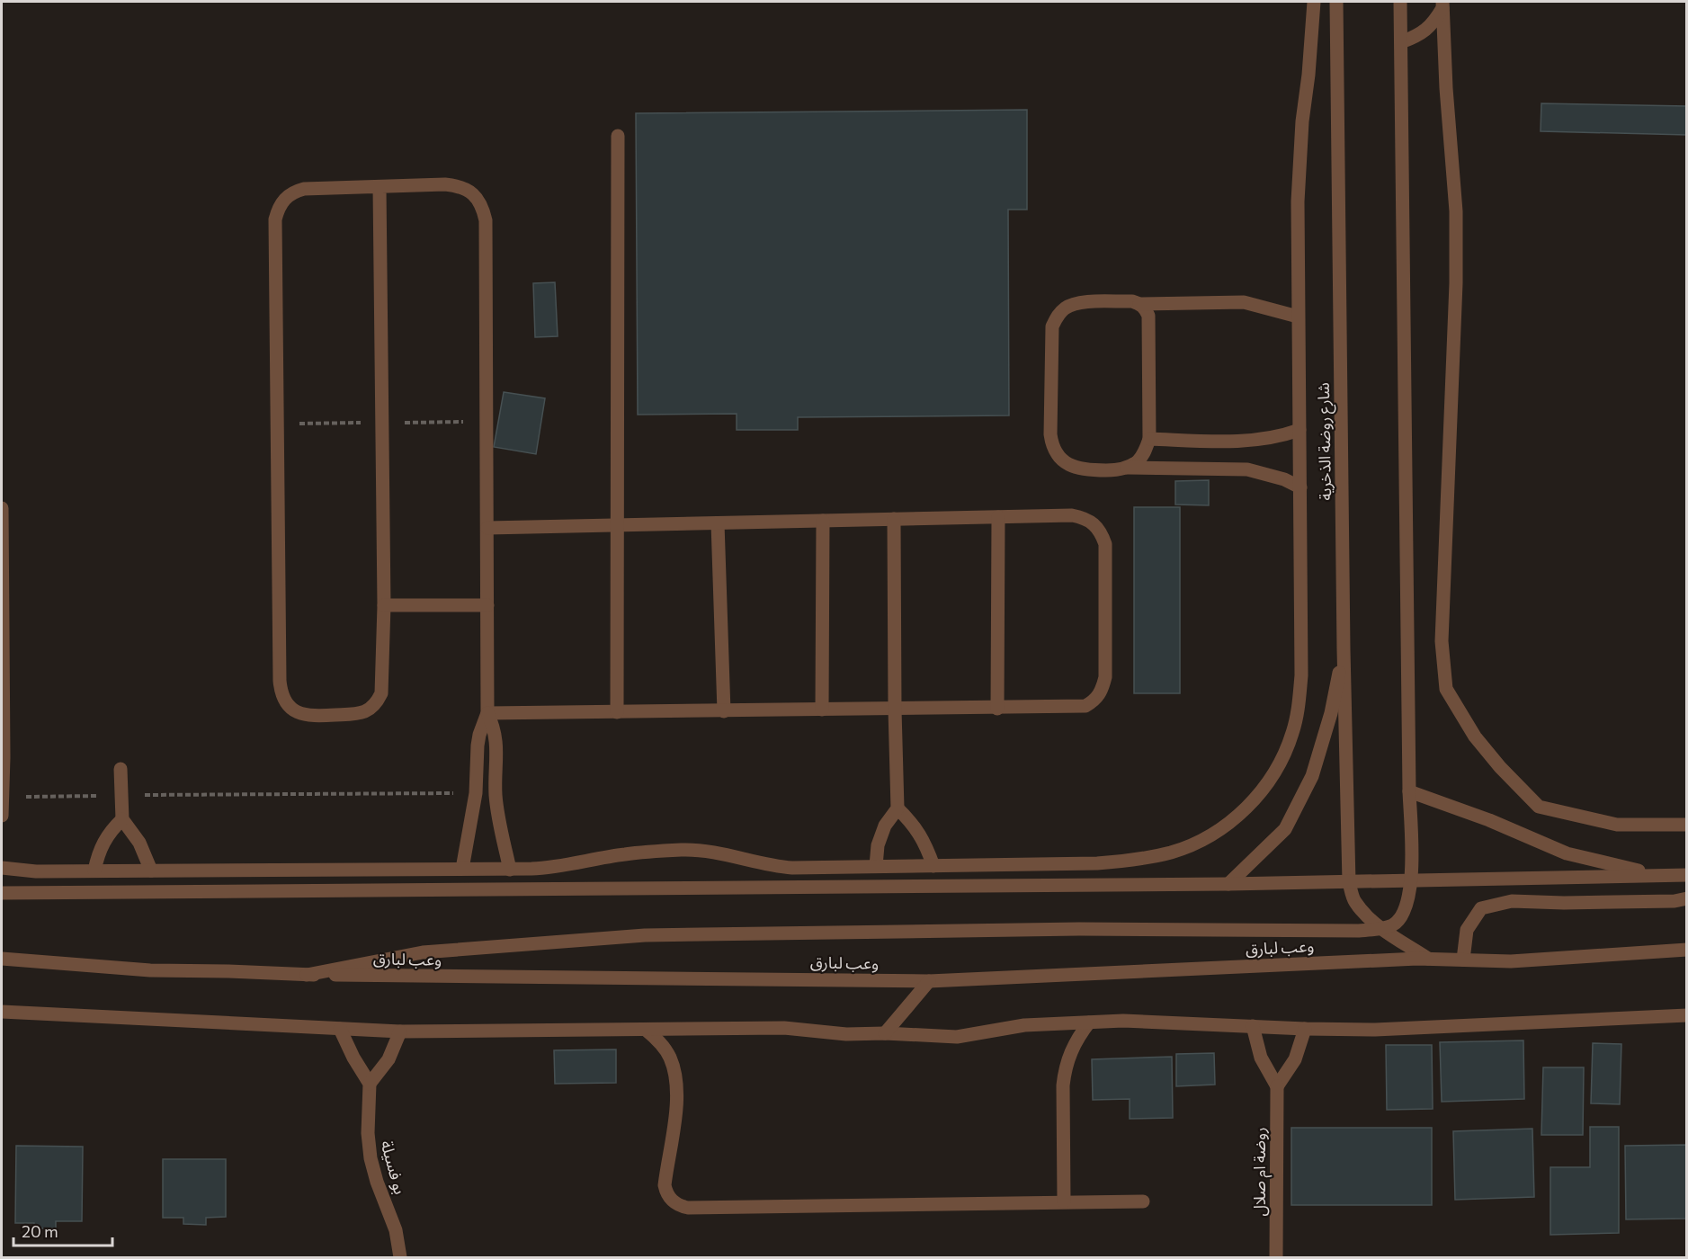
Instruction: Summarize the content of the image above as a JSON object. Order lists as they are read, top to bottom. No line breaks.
{"streets":{"street":["شارع روضة الذخرية","وعب لبارق","بو فسيلة","روضة ام صلال"]},"scale_bar":"20 m"}
